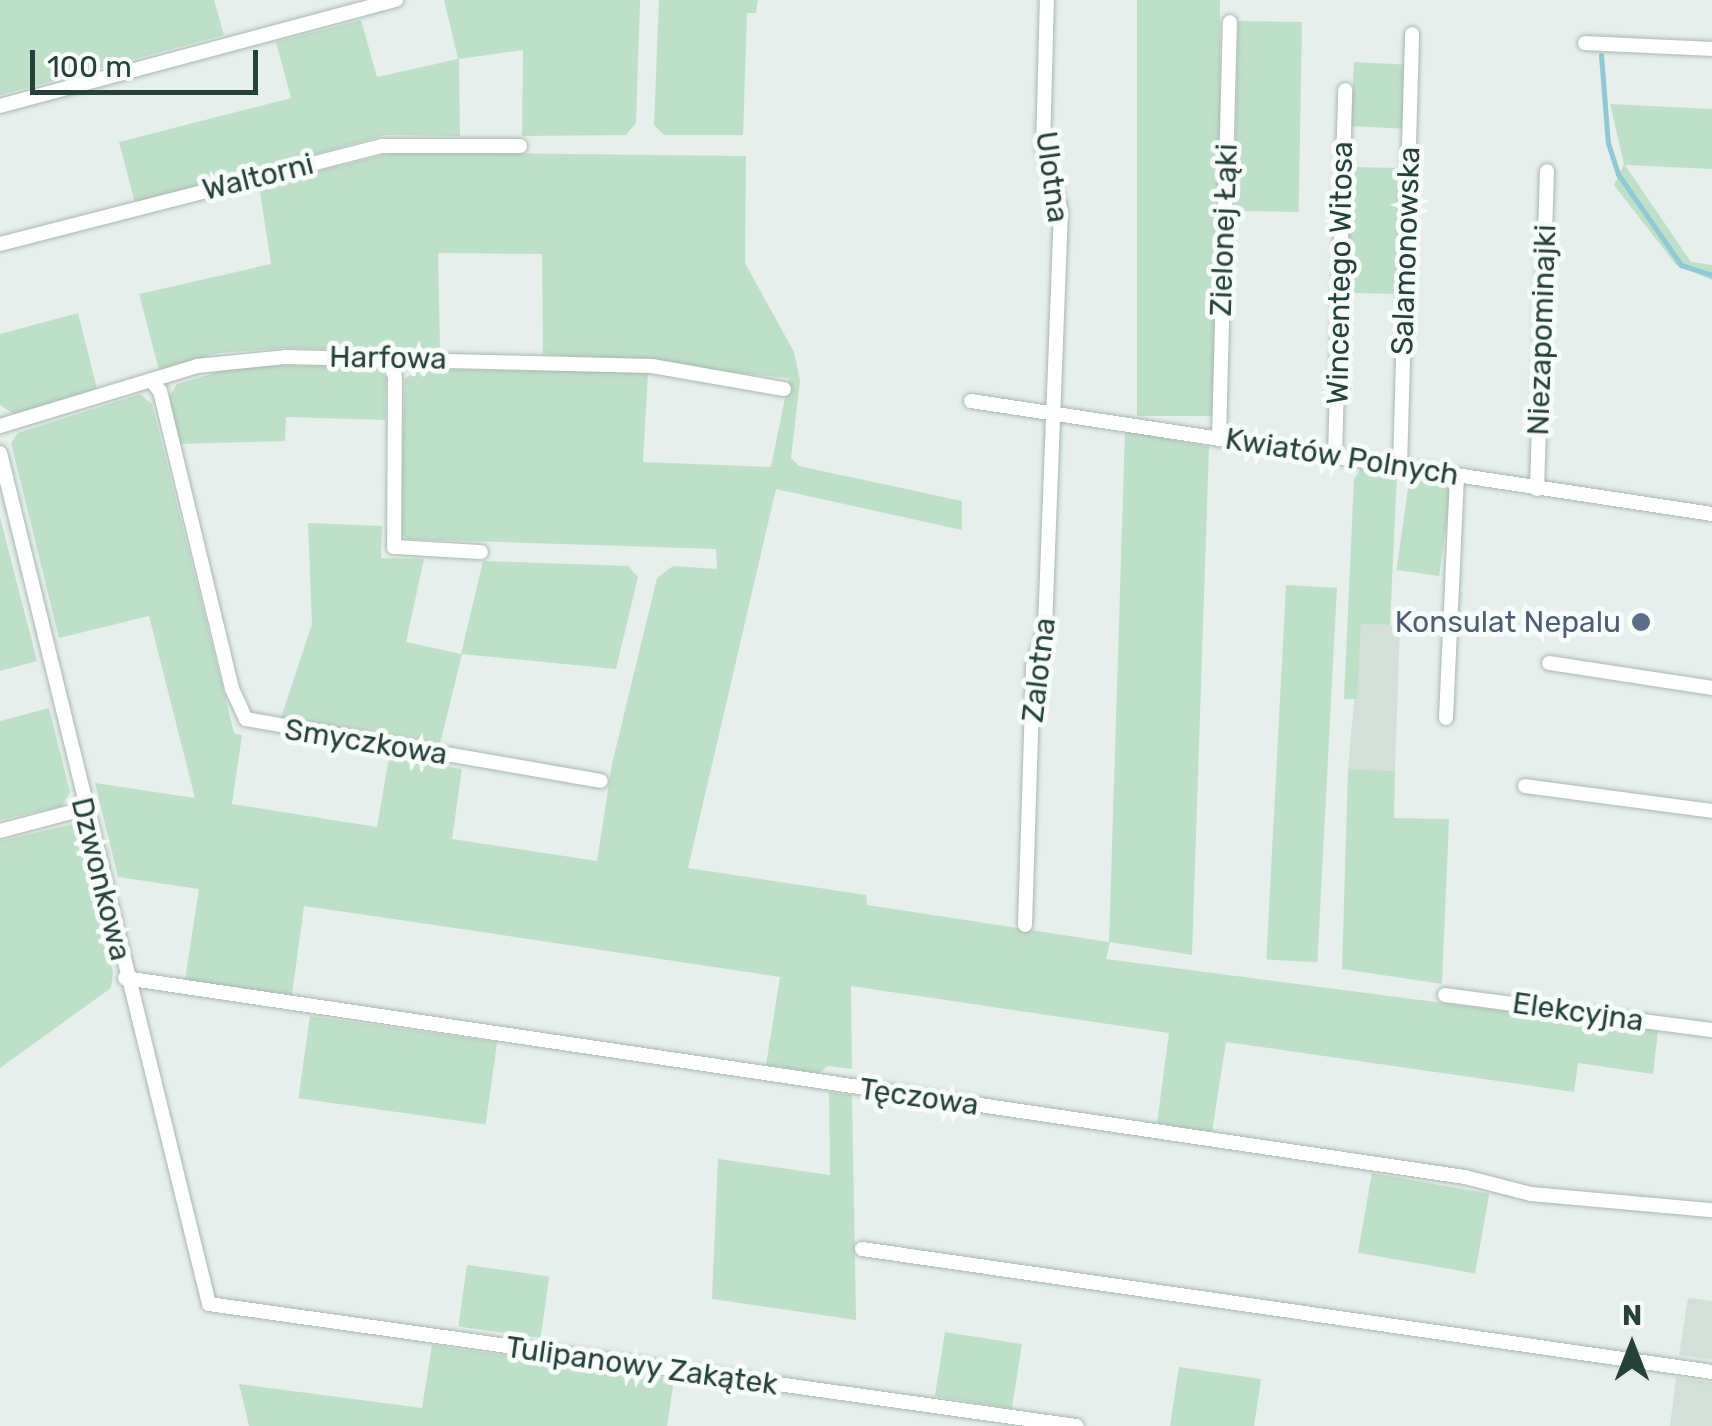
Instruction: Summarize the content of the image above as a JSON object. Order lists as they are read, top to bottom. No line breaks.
{"streets":{"street":["Waltorni","Ulotna","Zielonej Łąki","Salamonowska","Wincentego Witosa","Niezapominajki","Harfowa","Kwiatów Polnych","Zalotna","Smyczkowa","Dzwonkowa","Elekcyjna","Tęczowa","Tulipanowy Zakątek"]},"crossings":[["Ulotna","Kwiatów Polnych"],["Ulotna","Zalotna"],["Zielonej Łąki","Kwiatów Polnych"],["Salamonowska","Kwiatów Polnych"],["Wincentego Witosa","Kwiatów Polnych"],["Niezapominajki","Kwiatów Polnych"],["Harfowa","Smyczkowa"],["Kwiatów Polnych","Zalotna"],["Dzwonkowa","Tęczowa"],["Dzwonkowa","Tulipanowy Zakątek"]],"places":["Konsulat Nepalu"],"scale_bar":"100 m","north":"top"}
